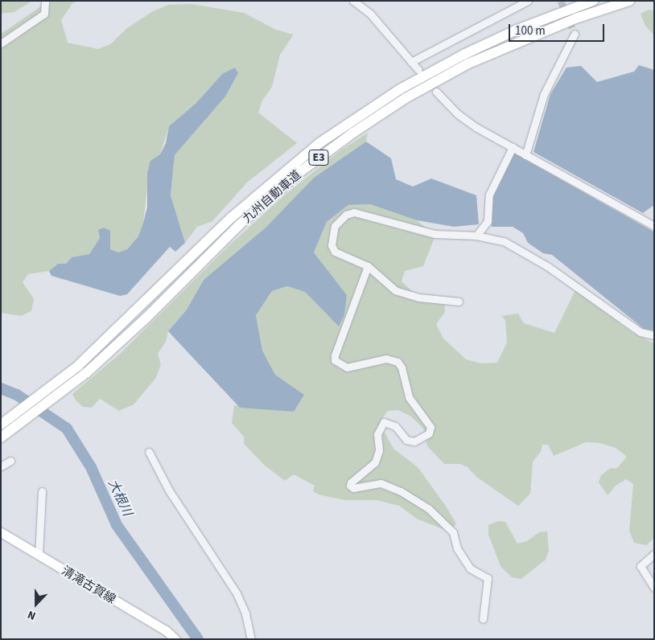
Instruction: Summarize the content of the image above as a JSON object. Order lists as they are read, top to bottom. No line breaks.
{"streets":{"highway":["E3","九州自動車道"],"main road":["清滝古賀線"]},"water":["大根川"],"scale_bar":"100 m","north":"bottom"}
